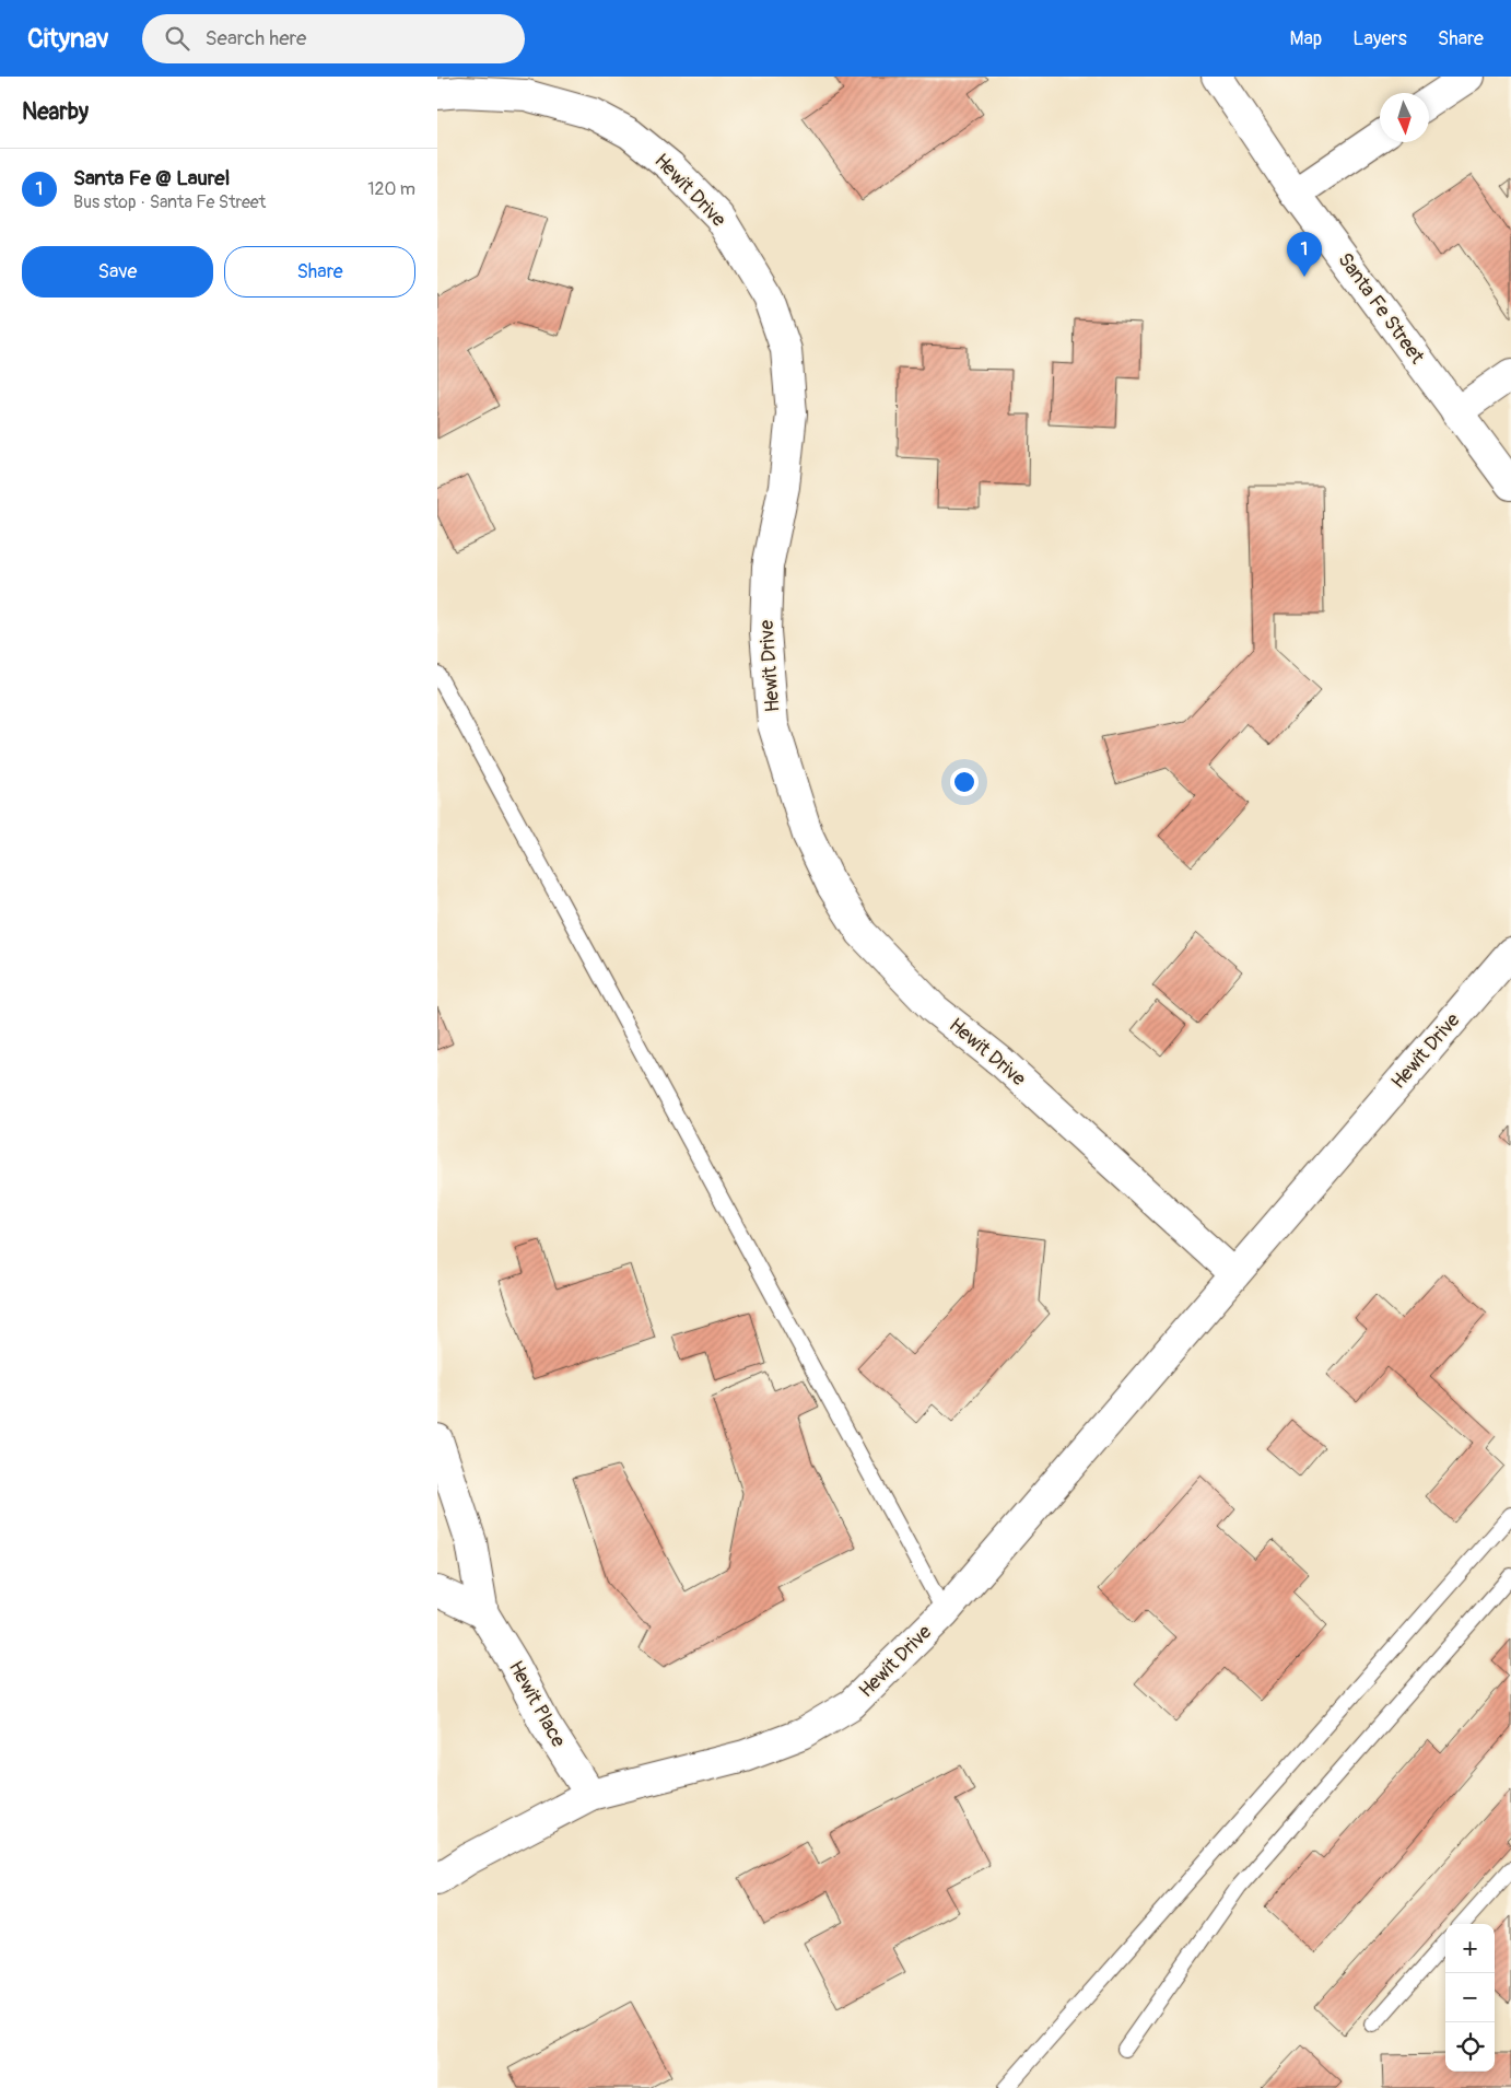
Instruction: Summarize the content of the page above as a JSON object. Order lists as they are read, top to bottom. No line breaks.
{"streets":{"street":["Hewit Drive","Santa Fe Street","Hewit Place"]},"crossings":[["Hewit Drive","Hewit Place"]],"north":"bottom","page":{"header":"Citynav","search":"Search here","nav":["Map","Layers","Share"],"heading":"Nearby","list":[{"mark":"1","name":"Santa Fe @ Laurel","note":"Bus stop · Santa Fe Street","value":"120 m"}],"buttons":["Save","Share"],"pins":"1","map_buttons":["+","−"]}}
